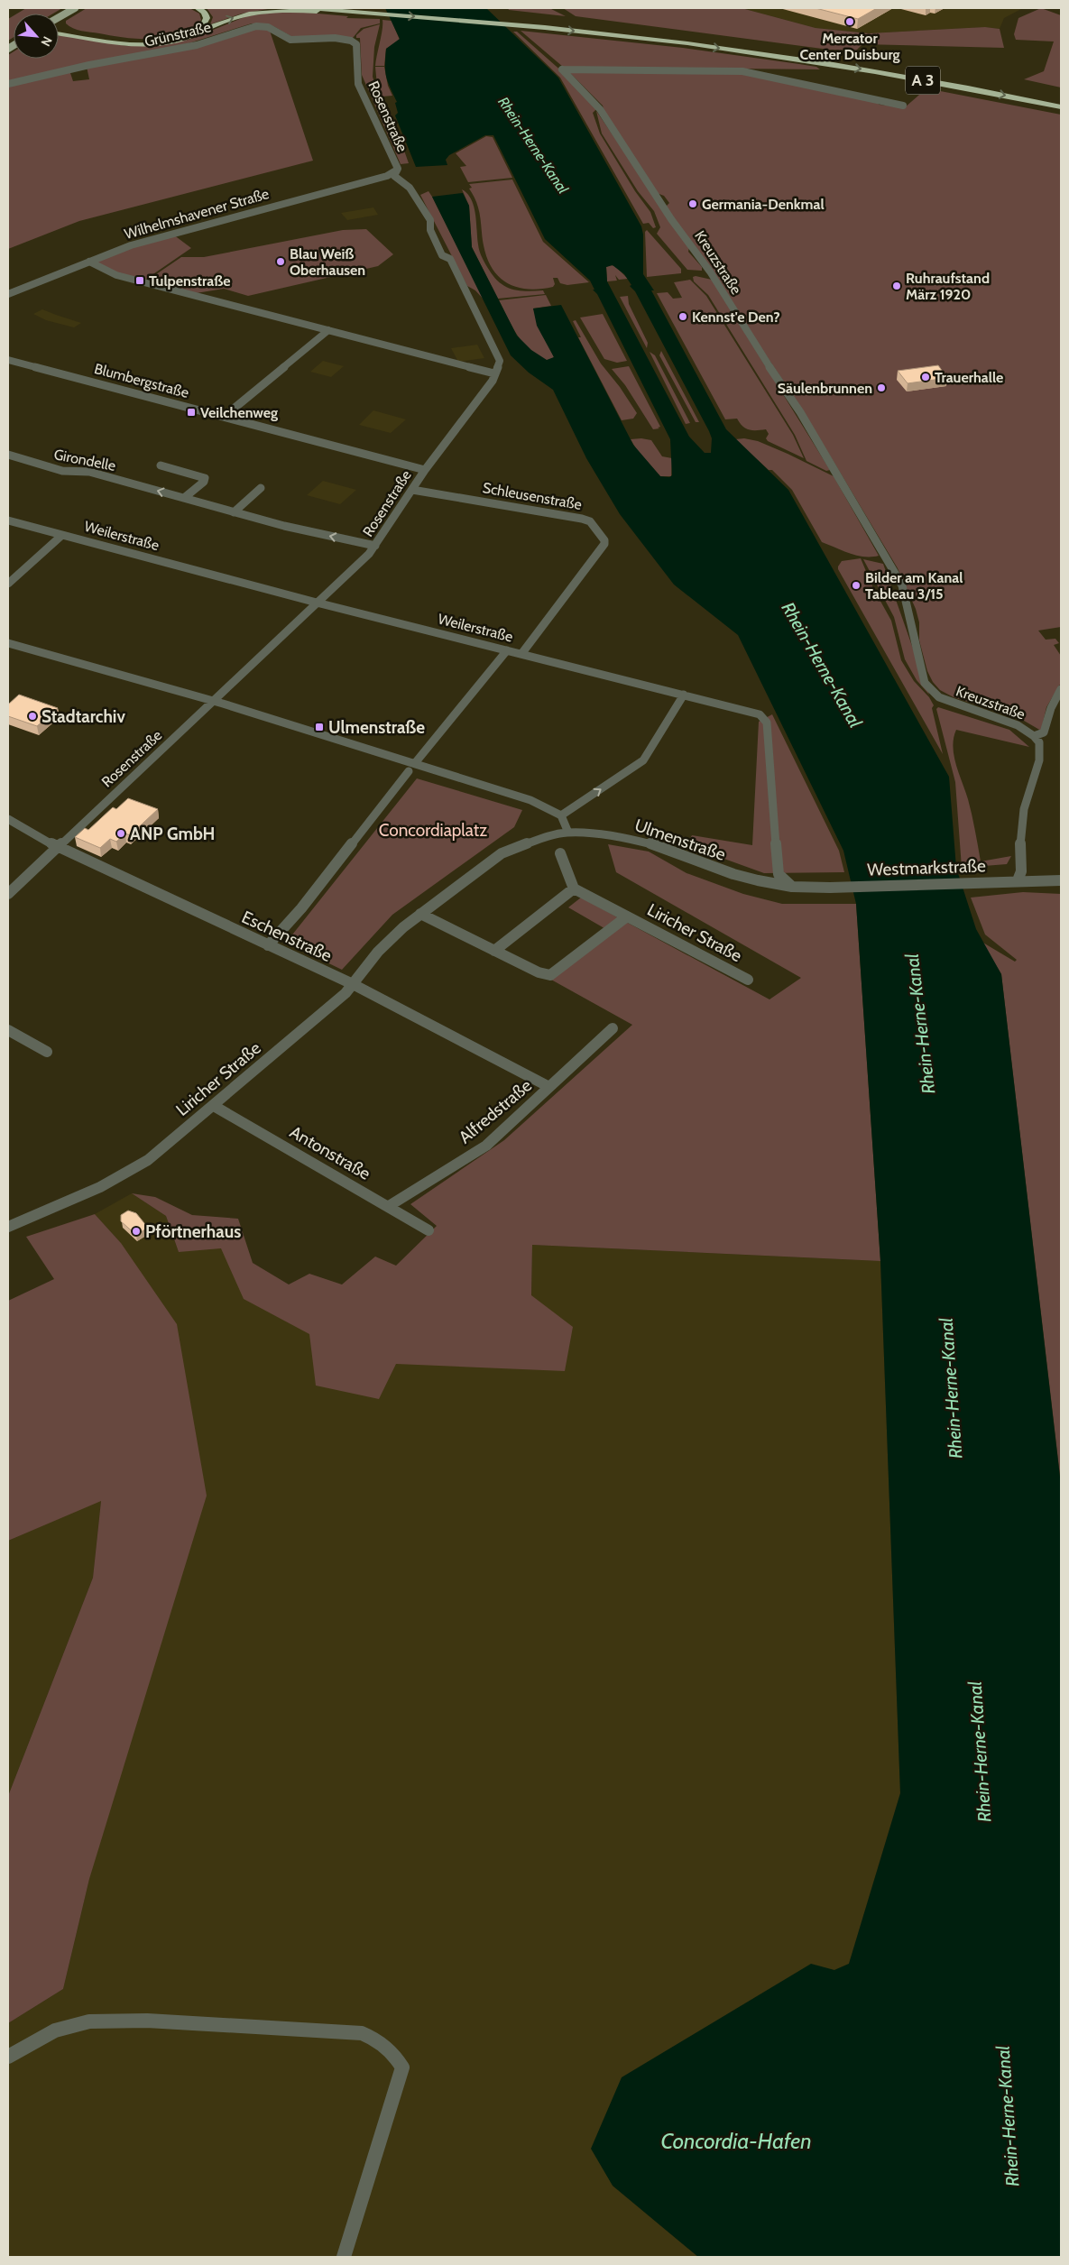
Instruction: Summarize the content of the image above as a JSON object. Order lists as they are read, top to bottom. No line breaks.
{"streets":{"highway":["A 3"],"street":["Grünstraße","Rosenstraße","Wilhelmshavener Straße","Kreuzstraße","Blumbergstraße","Girondelle","Schleusenstraße","Weilerstraße","Ulmenstraße","Westmarkstraße","Liricher Straße","Eschenstraße","Alfredstraße","Antonstraße"]},"crossings":[["Grünstraße","Rosenstraße"],["Rosenstraße","Wilhelmshavener Straße"],["Rosenstraße","Blumbergstraße"],["Rosenstraße","Girondelle"],["Rosenstraße","Schleusenstraße"],["Rosenstraße","Weilerstraße"],["Rosenstraße","Eschenstraße"],["Schleusenstraße","Weilerstraße"],["Weilerstraße","Ulmenstraße"],["Weilerstraße","Westmarkstraße"],["Ulmenstraße","Westmarkstraße"],["Ulmenstraße","Liricher Straße"],["Liricher Straße","Eschenstraße"],["Liricher Straße","Antonstraße"],["Eschenstraße","Alfredstraße"],["Alfredstraße","Antonstraße"]],"one_way":["Girondelle"],"water":["Rhein-Herne-Kanal","Concordia-Hafen"],"parks":["Concordiaplatz"],"places":{"other":["Mercator Center Duisburg","Germania-Denkmal","Blau Weiß Oberhausen","Ruhraufstand März 1920","Kennst'e Den?","Trauerhalle","Säulenbrunnen","Bilder am Kanal Tableau 3/15","Stadtarchiv","ANP GmbH","Pförtnerhaus"],"transit":["Tulpenstraße","Veilchenweg","Ulmenstraße"]},"north":"bottom right"}
